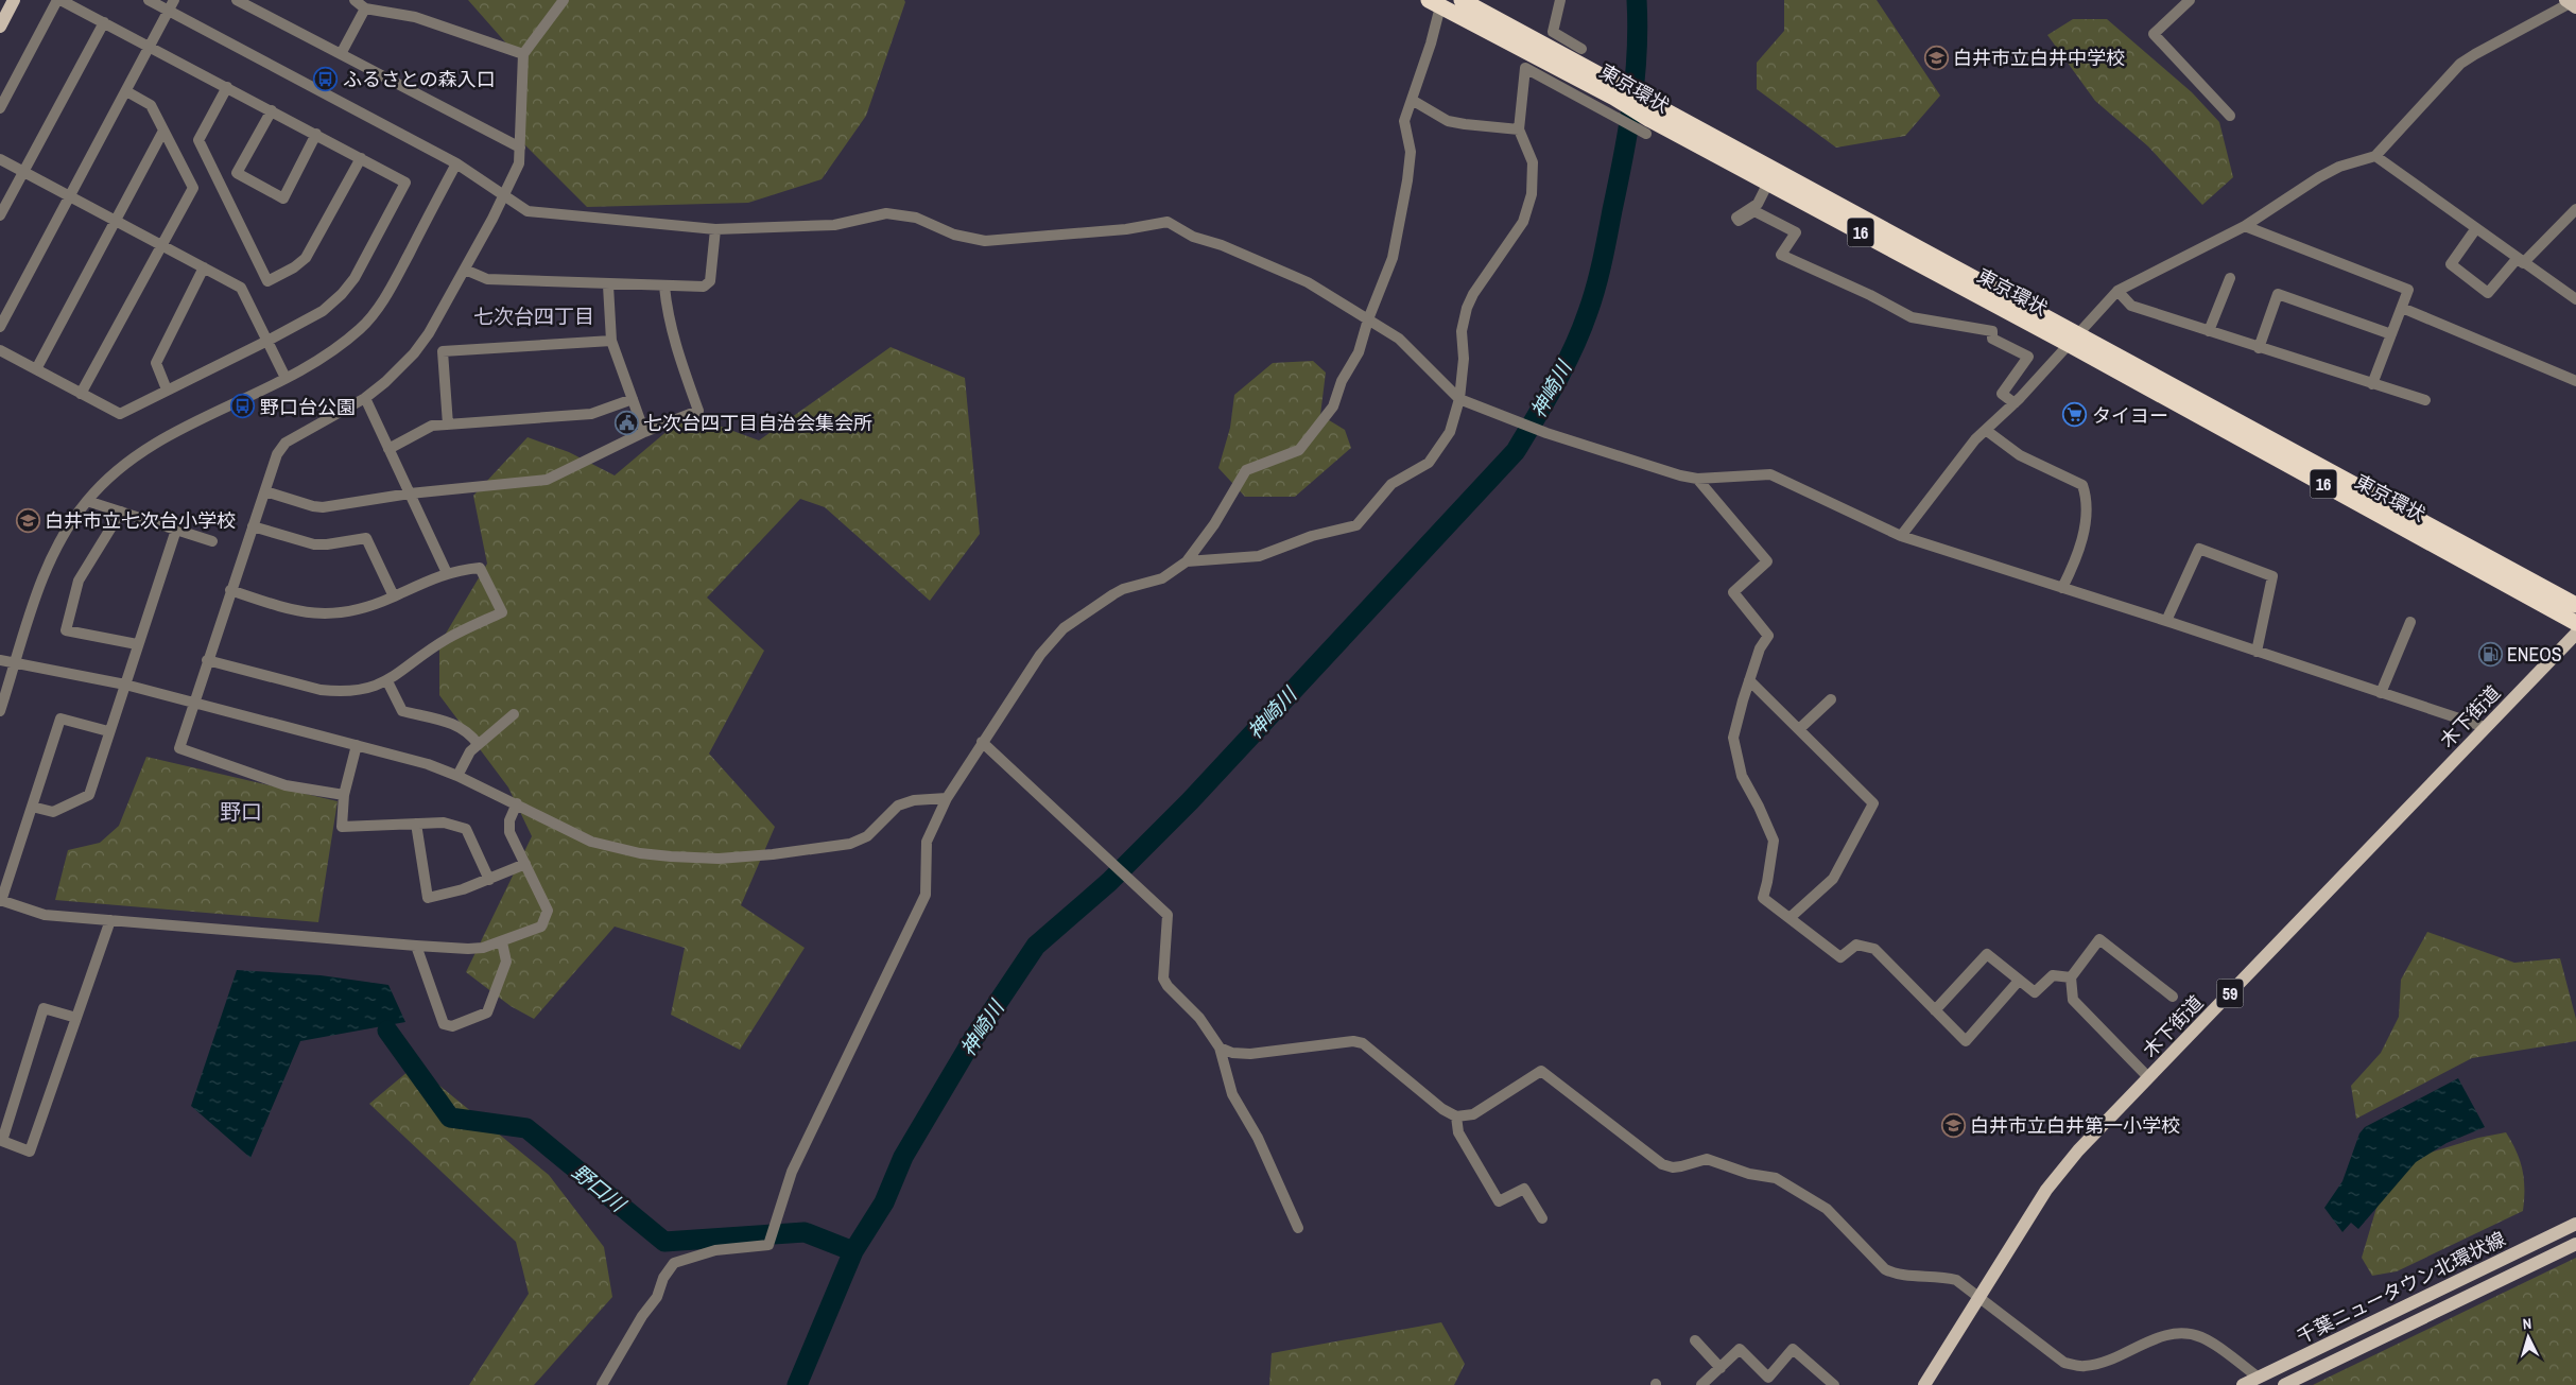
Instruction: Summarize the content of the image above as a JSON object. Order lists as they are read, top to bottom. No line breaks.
{"streets":{"highway":["東京環状","16"],"main road":["木下街道","59","千葉ニュータウン北環状線"]},"districts":["七次台四丁目","野口"],"water":["神崎川","野口川"],"places":{"school or university":["白井市立白井中学校","白井市立七次台小学校","白井市立白井第一小学校"],"bus stop":["ふるさとの森入口","野口台公園"],"supermarket":["タイヨー"],"public building":["七次台四丁目自治会集会所"],"fuel station":["ENEOS"]},"north":"top"}
